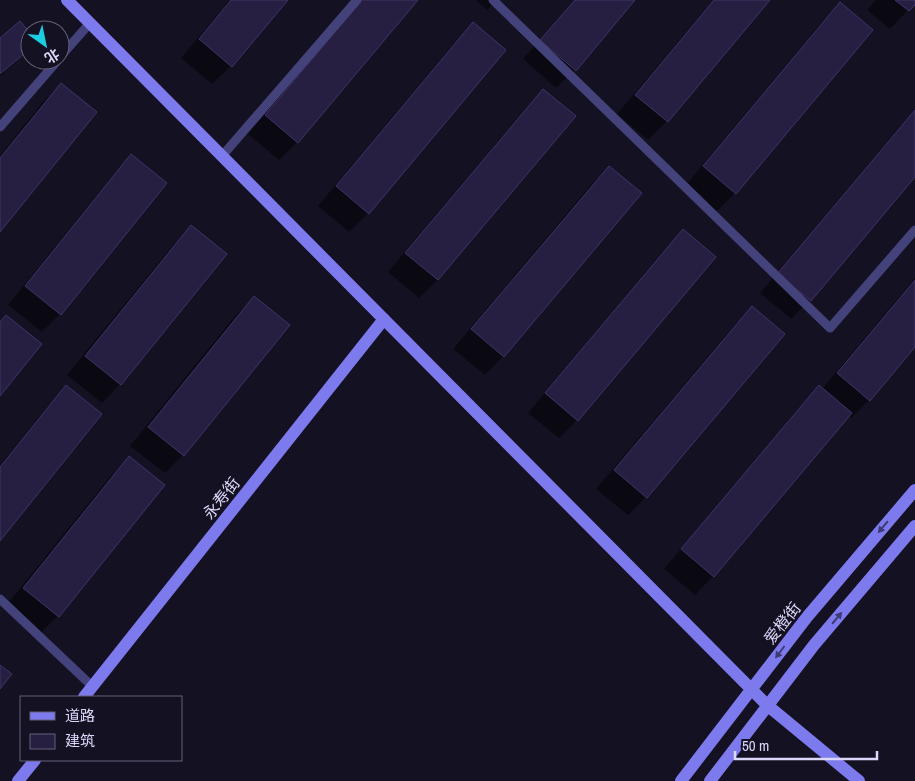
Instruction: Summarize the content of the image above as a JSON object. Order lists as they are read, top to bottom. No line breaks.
{"streets":{"street":["永寿街","爱橙街"]},"legend":["道路","建筑"],"scale_bar":"50 m","north":"bottom right"}
